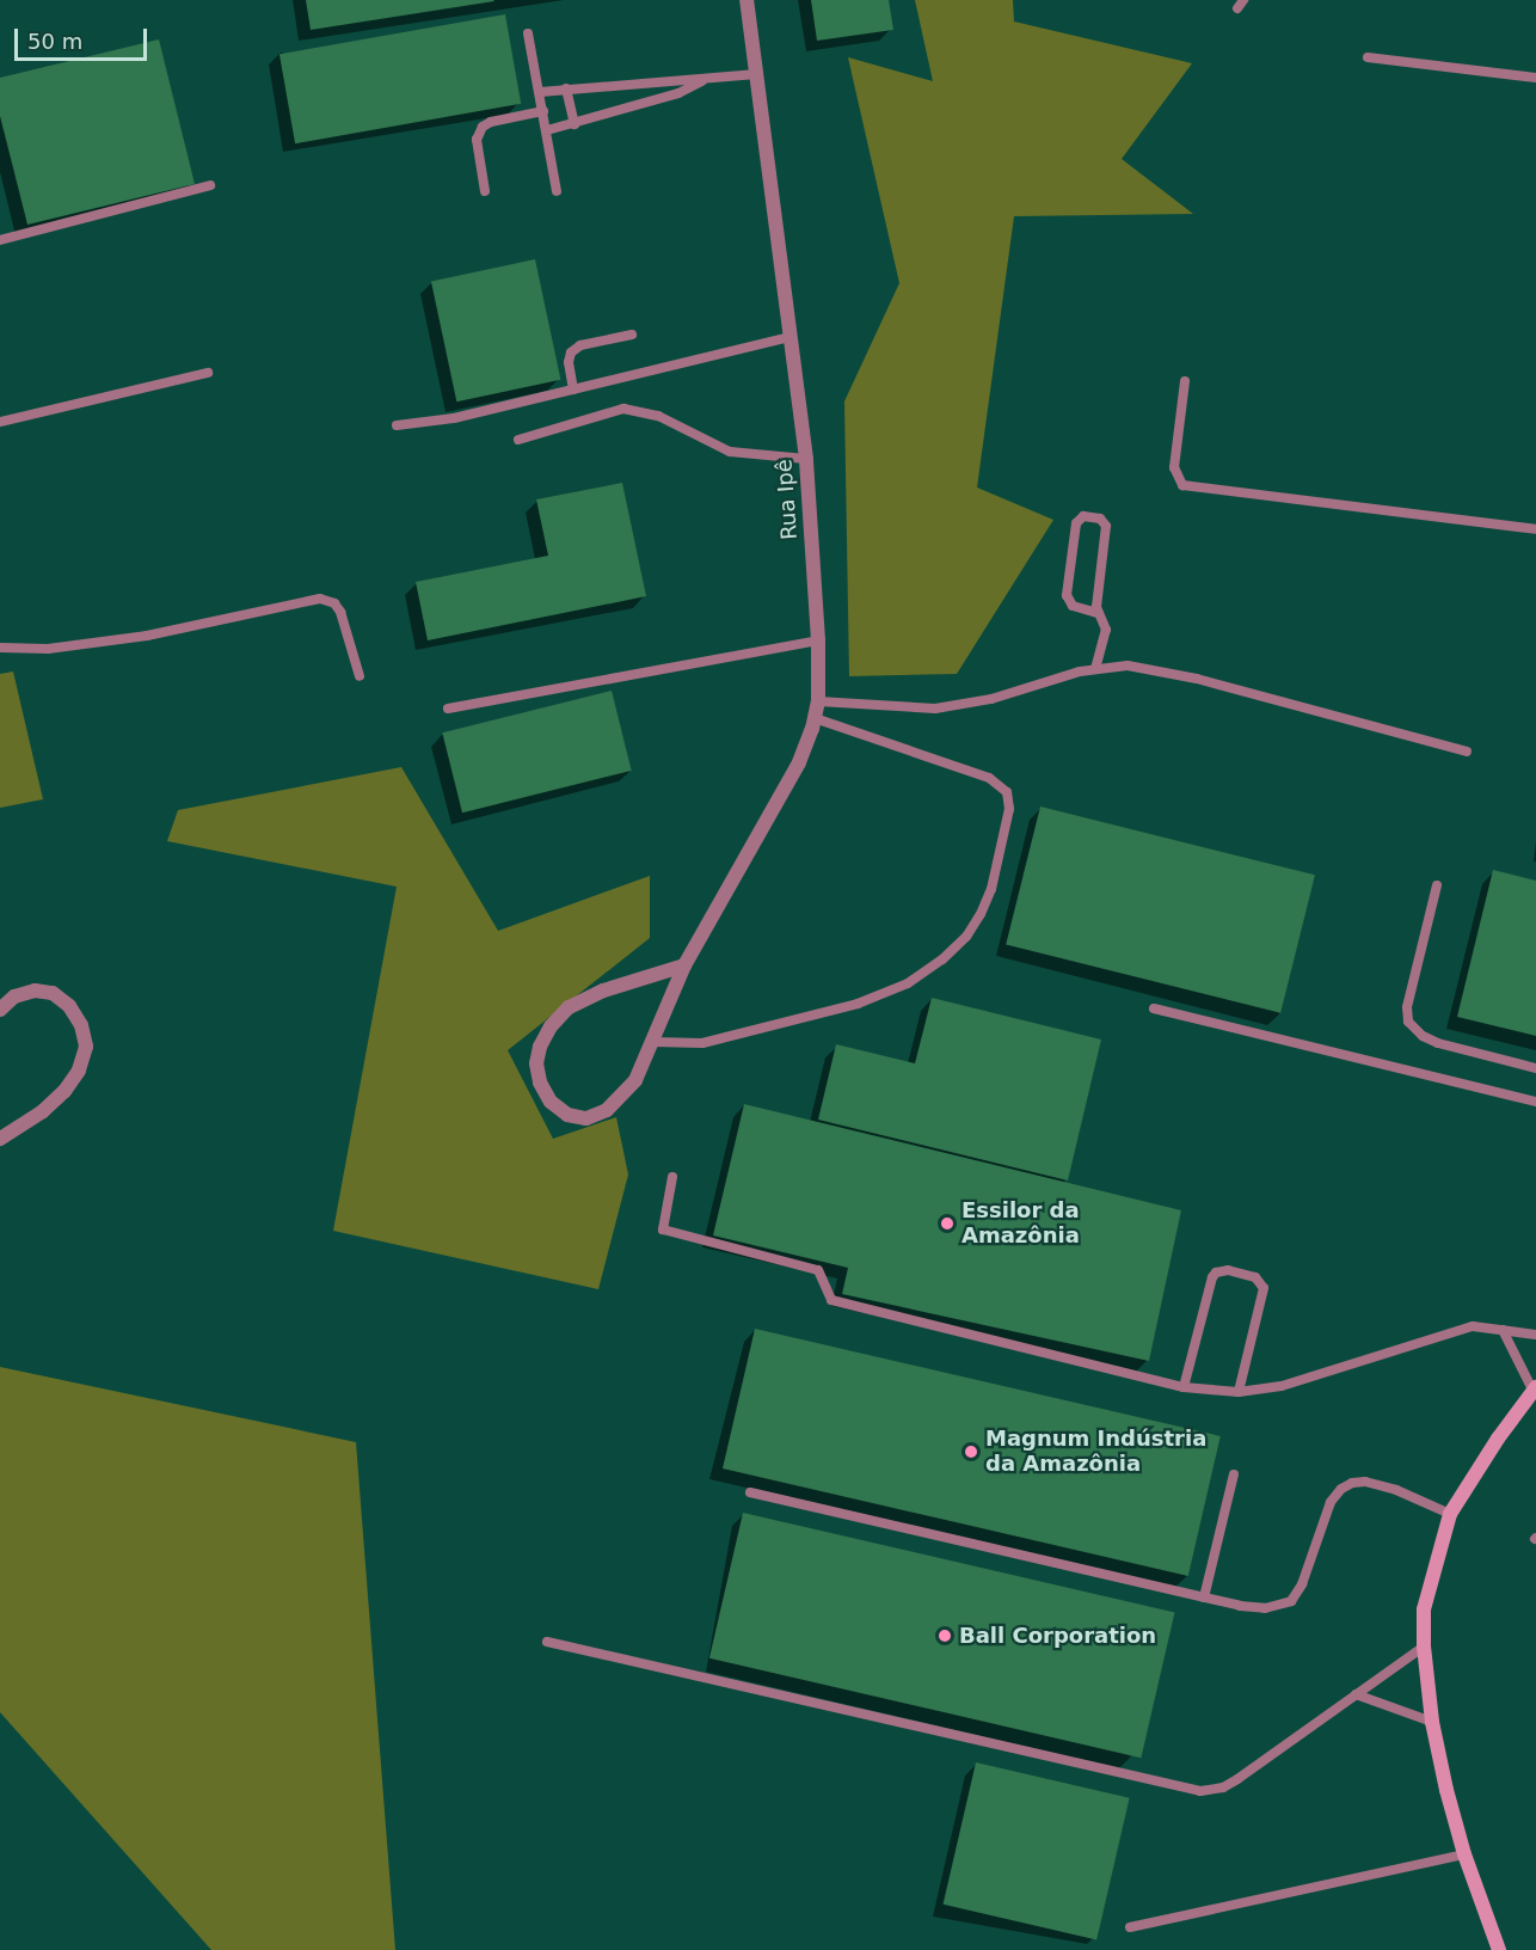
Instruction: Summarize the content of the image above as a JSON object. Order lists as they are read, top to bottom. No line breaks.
{"streets":{"street":["Rua Ipê"]},"places":["Essilor da Amazônia","Magnum Indústria da Amazônia","Ball Corporation"],"scale_bar":"50 m"}
